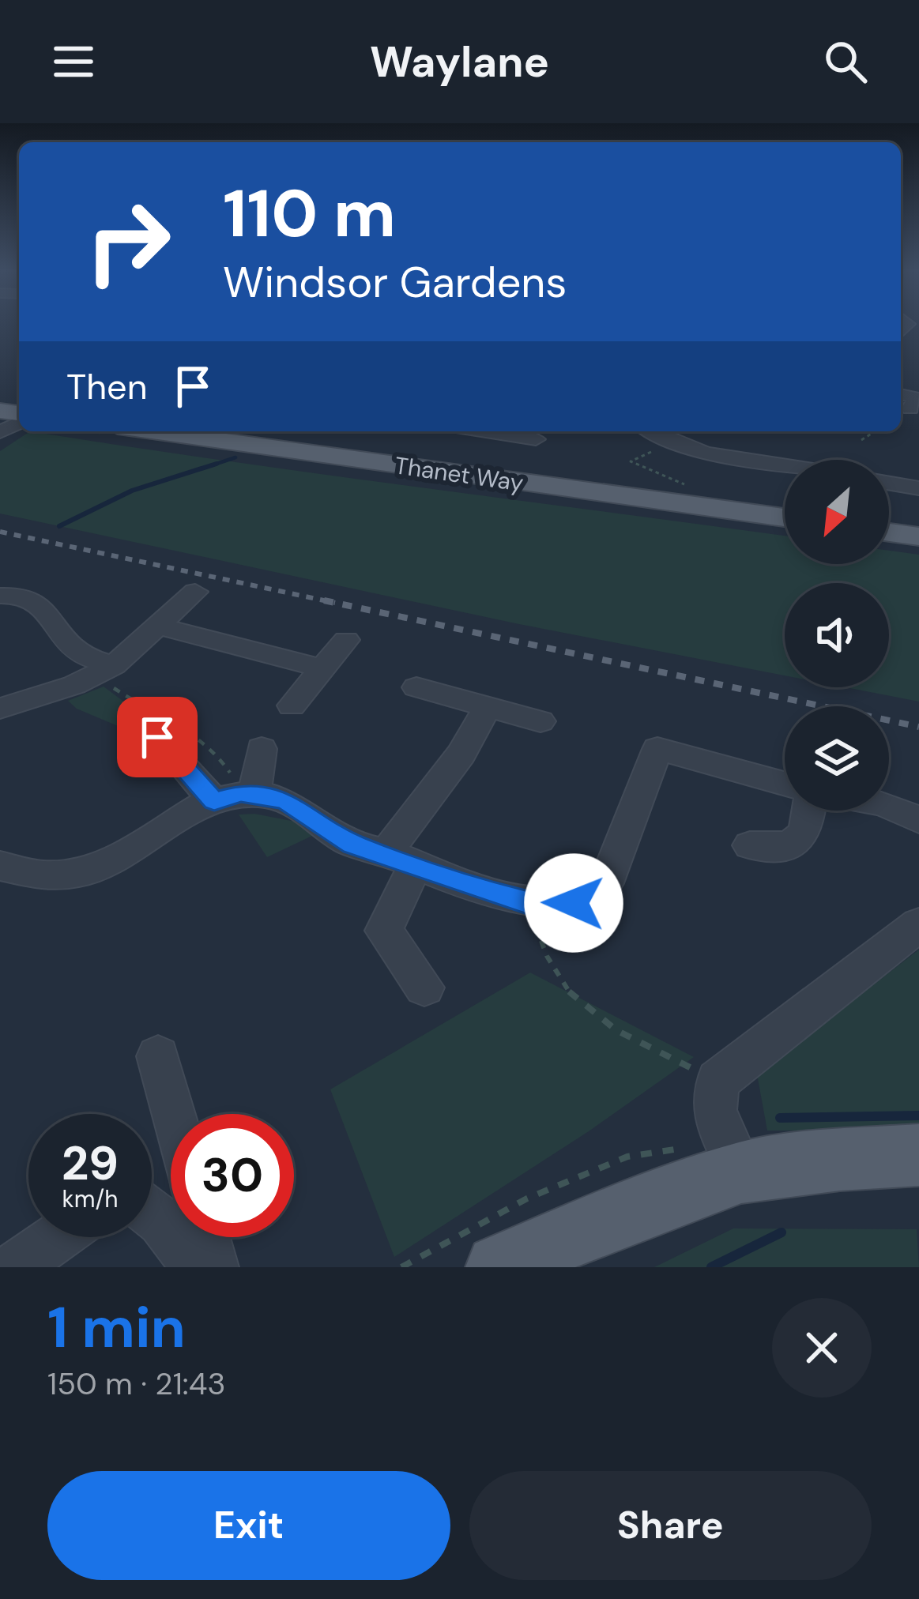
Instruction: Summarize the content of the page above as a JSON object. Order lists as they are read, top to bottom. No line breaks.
{"streets":{"main road":["Thanet Way"]},"north":"bottom left","page":{"header":"Waylane","turn":["110 m","Windsor Gardens"],"then":"Then","speed":"29 km/h","limit":"30","heading":["1 min","150 m · 21:43"],"buttons":["Exit","Share"]}}
